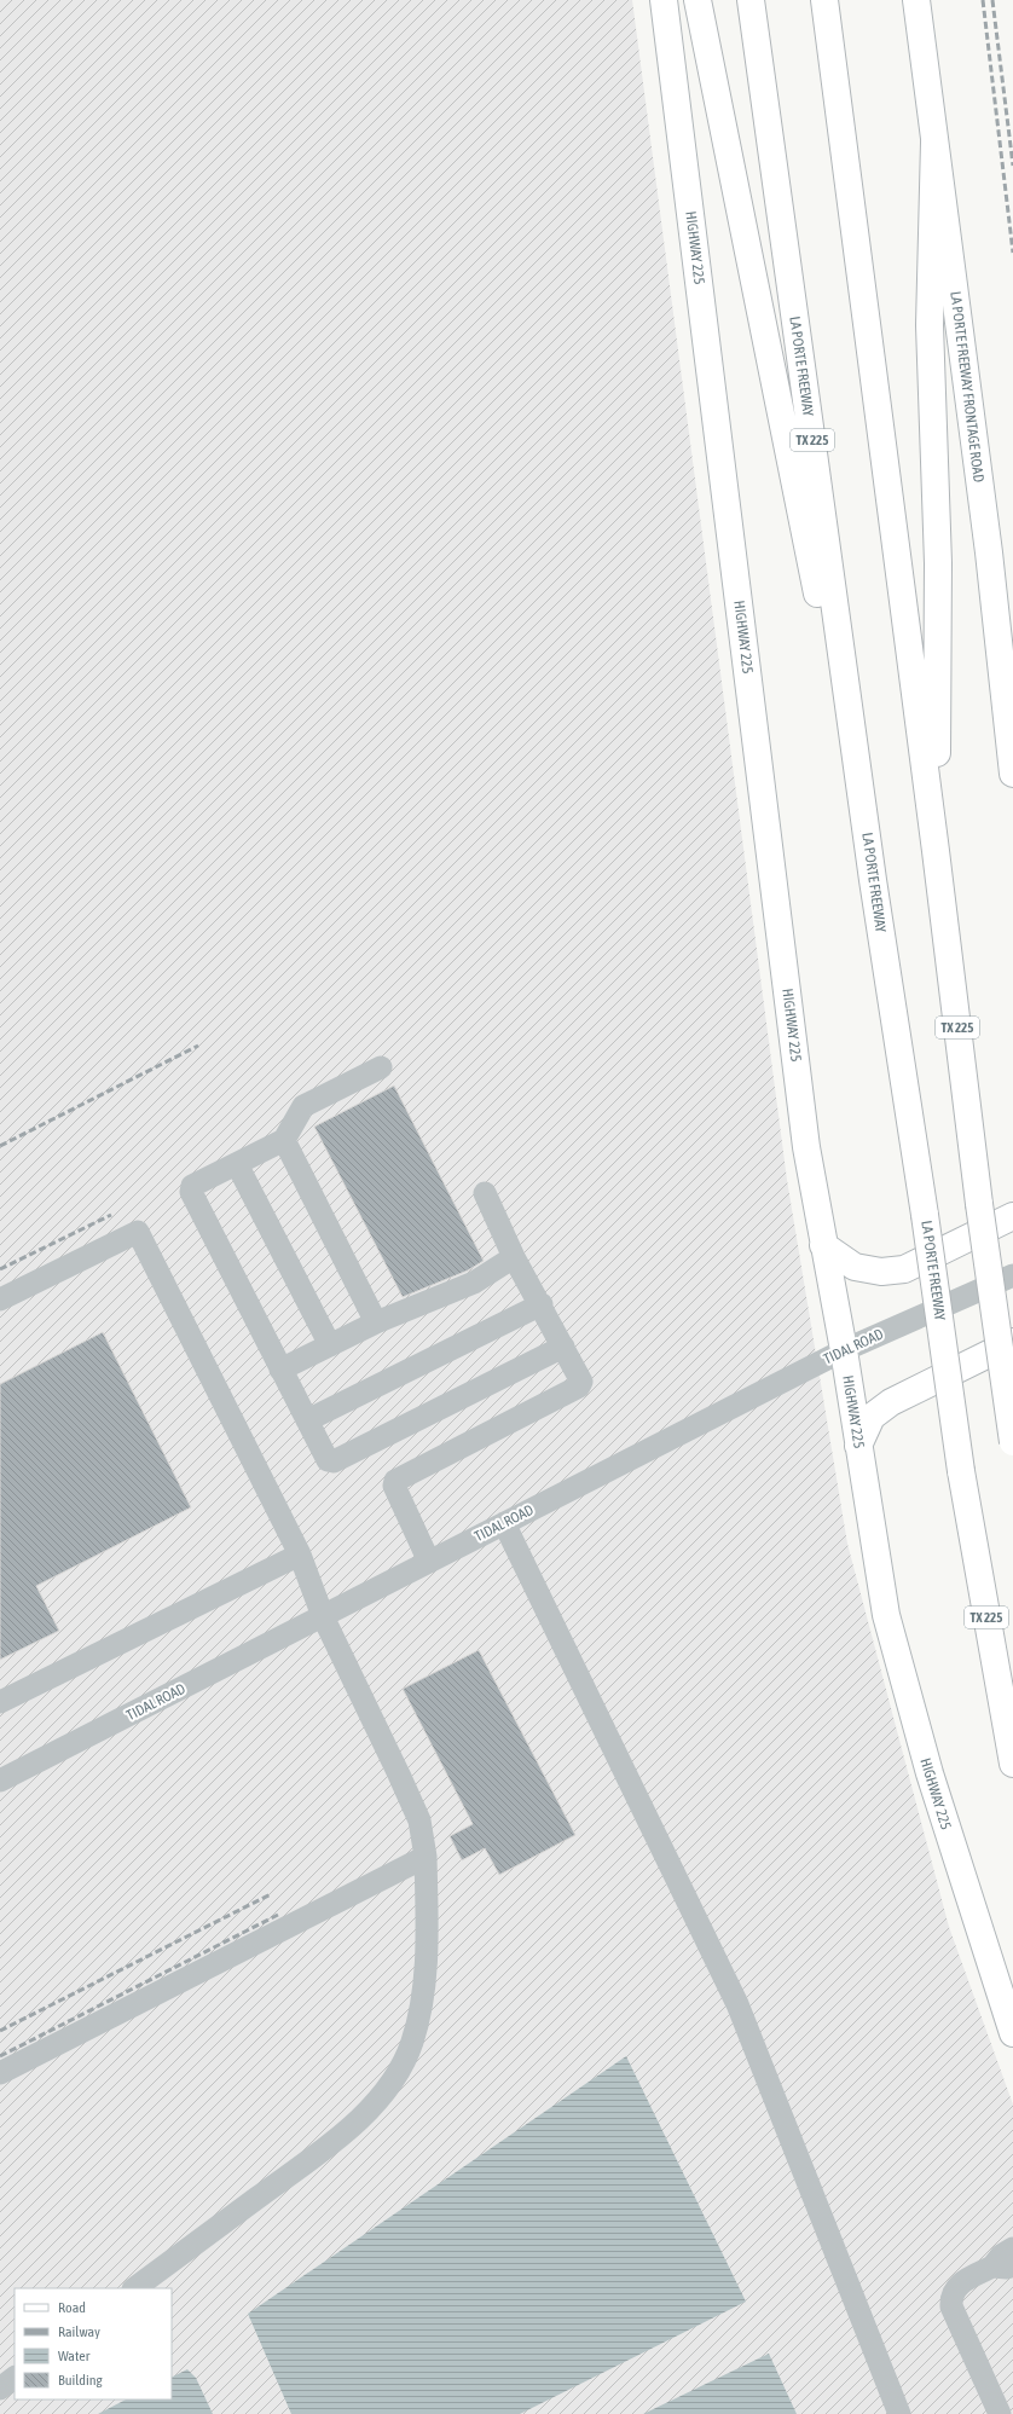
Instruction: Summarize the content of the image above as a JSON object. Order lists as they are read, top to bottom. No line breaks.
{"streets":{"main road":["HIGHWAY 225","LA PORTE FREEWAY","LA PORTE FREEWAY FRONTAGE ROAD","TX 225"],"street":["TIDAL ROAD"]},"crossings":[["HIGHWAY 225","TIDAL ROAD"]],"legend":["Road","Railway","Water","Building"]}
